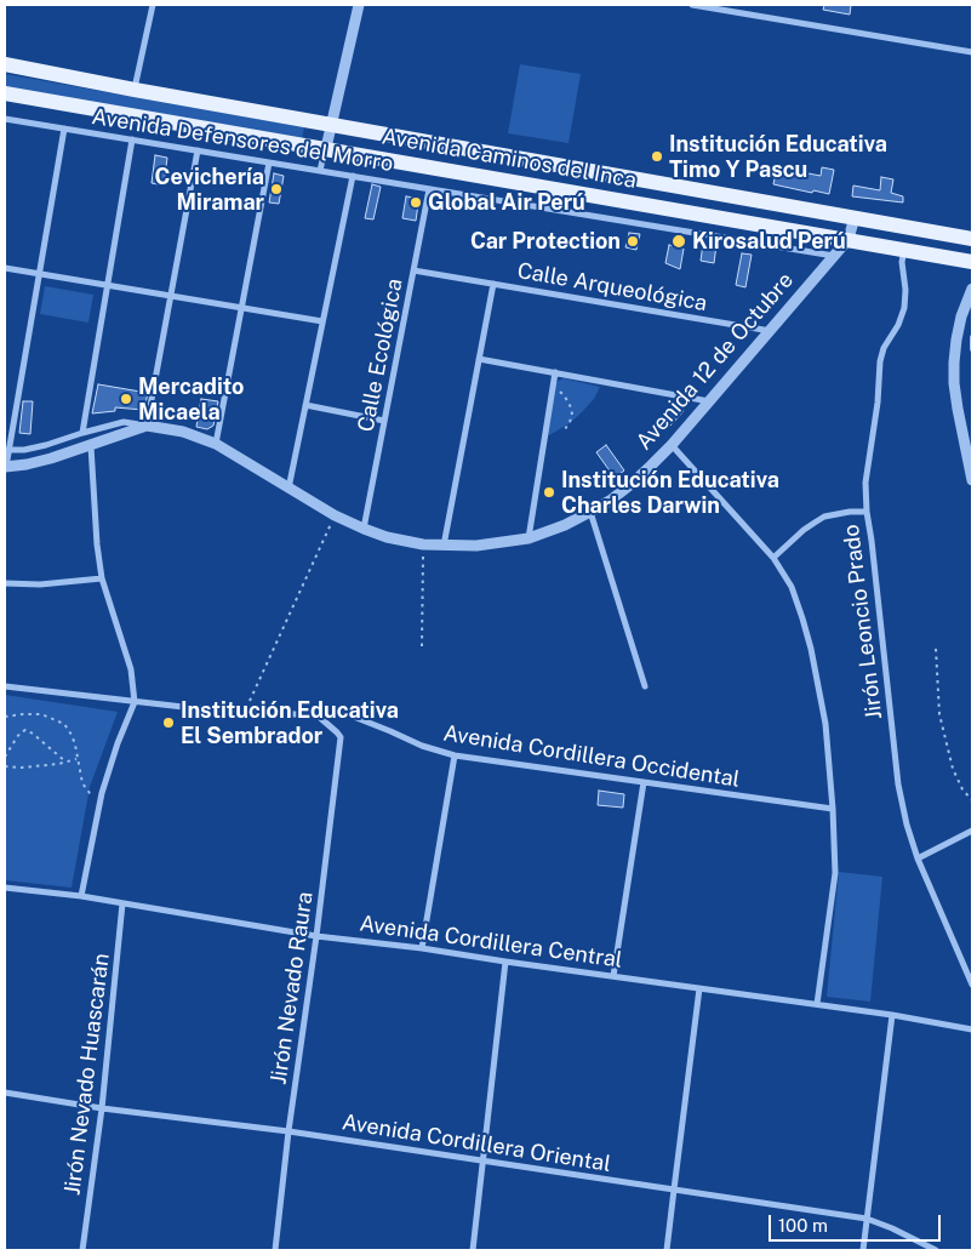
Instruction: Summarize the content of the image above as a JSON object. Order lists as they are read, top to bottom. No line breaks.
{"streets":{"main road":["Avenida Caminos del Inca"],"street":["Avenida Defensores del Morro","Calle Arqueológica","Calle Ecológica","Avenida 12 de Octubre","Jirón Leoncio Prado","Avenida Cordillera Occidental","Avenida Cordillera Central","Jirón Nevado Raura","Jirón Nevado Huascarán","Avenida Cordillera Oriental"]},"crossings":[["Avenida Defensores del Morro","Calle Ecológica"],["Avenida Defensores del Morro","Avenida 12 de Octubre"],["Avenida Caminos del Inca","Avenida 12 de Octubre"],["Avenida Caminos del Inca","Jirón Leoncio Prado"],["Calle Arqueológica","Calle Ecológica"],["Calle Arqueológica","Avenida 12 de Octubre"],["Calle Ecológica","Avenida 12 de Octubre"],["Avenida Cordillera Occidental","Jirón Nevado Raura"],["Avenida Cordillera Central","Jirón Nevado Raura"],["Avenida Cordillera Central","Jirón Nevado Huascarán"],["Jirón Nevado Raura","Avenida Cordillera Oriental"],["Jirón Nevado Huascarán","Avenida Cordillera Oriental"]],"places":["Institución Educativa Timo Y Pascu","Cevichería Miramar","Global Air Perú","Car Protection","Kirosalud Perú","Mercadito Micaela","Institución Educativa Charles Darwin","Institución Educativa El Sembrador"],"scale_bar":"100 m"}
